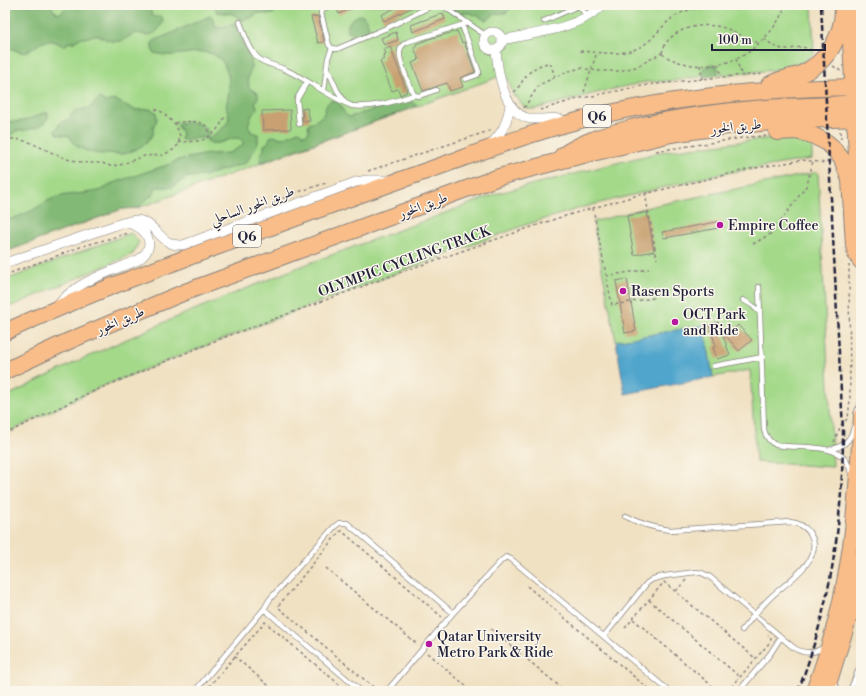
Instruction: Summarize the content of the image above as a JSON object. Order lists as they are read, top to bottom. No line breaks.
{"streets":{"highway":["Q6","طريق الخور"],"street":["طريق الخور الساحلي"],"path":["OLYMPIC CYCLING TRACK"]},"crossings":[["Q6","طريق الخور"],["Q6","طريق الخور الساحلي"]],"places":["Empire Coffee","Rasen Sports","OCT Park and Ride","Qatar University Metro Park & Ride"],"scale_bar":"100 m"}
